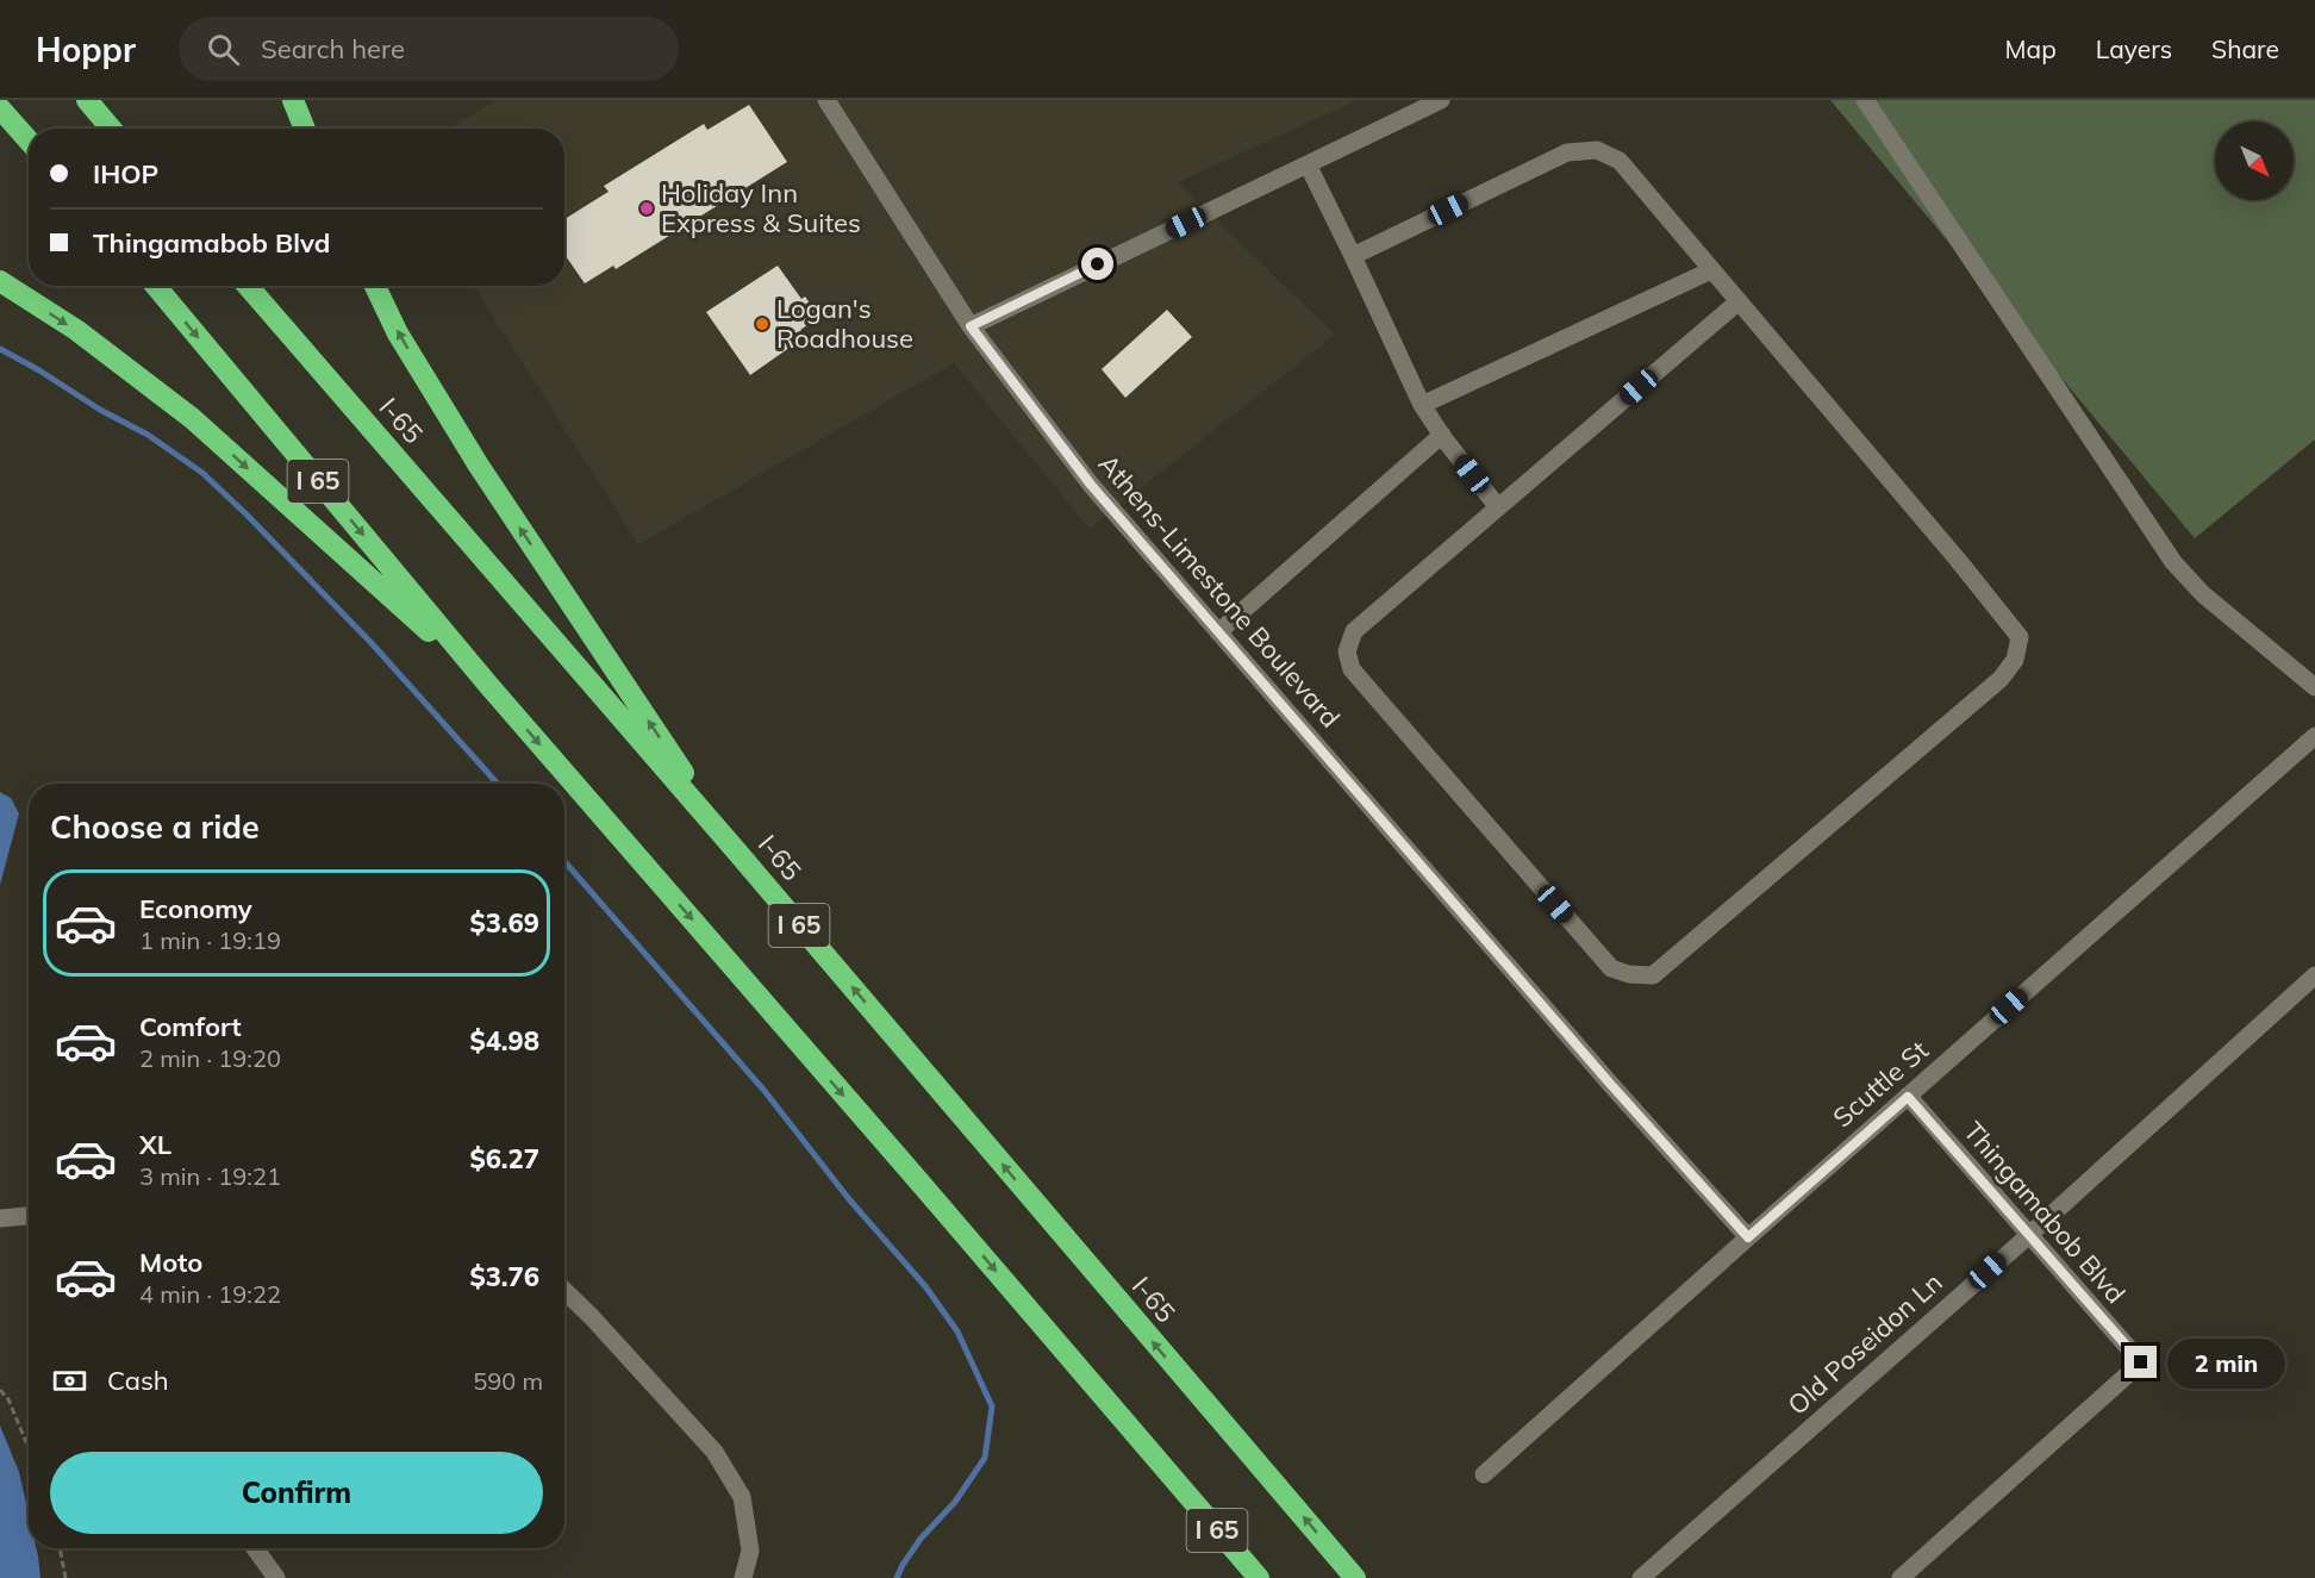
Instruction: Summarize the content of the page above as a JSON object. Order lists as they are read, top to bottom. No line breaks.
{"streets":{"highway":["I-65","I 65"],"street":["Athens-Limestone Boulevard","Scuttle St","Thingamabob Blvd","Old Poseidon Ln"]},"crossings":[["Athens-Limestone Boulevard","Scuttle St"],["Scuttle St","Thingamabob Blvd"],["Thingamabob Blvd","Old Poseidon Ln"]],"places":["Holiday Inn Express & Suites","Logan's Roadhouse"],"north":"bottom right","page":{"header":"Hoppr","search":"Search here","nav":["Map","Layers","Share"],"banner":["IHOP","Thingamabob Blvd"],"heading":"Choose a ride","list":[{"name":"Economy","note":"1 min · 19:19","value":"$3.69"},{"name":"Comfort","note":"2 min · 19:20","value":"$4.98"},{"name":"XL","note":"3 min · 19:21","value":"$6.27"},{"name":"Moto","note":"4 min · 19:22","value":"$3.76"}],"bubble":"2 min","pay":["Cash","590 m"],"buttons":"Confirm"}}
